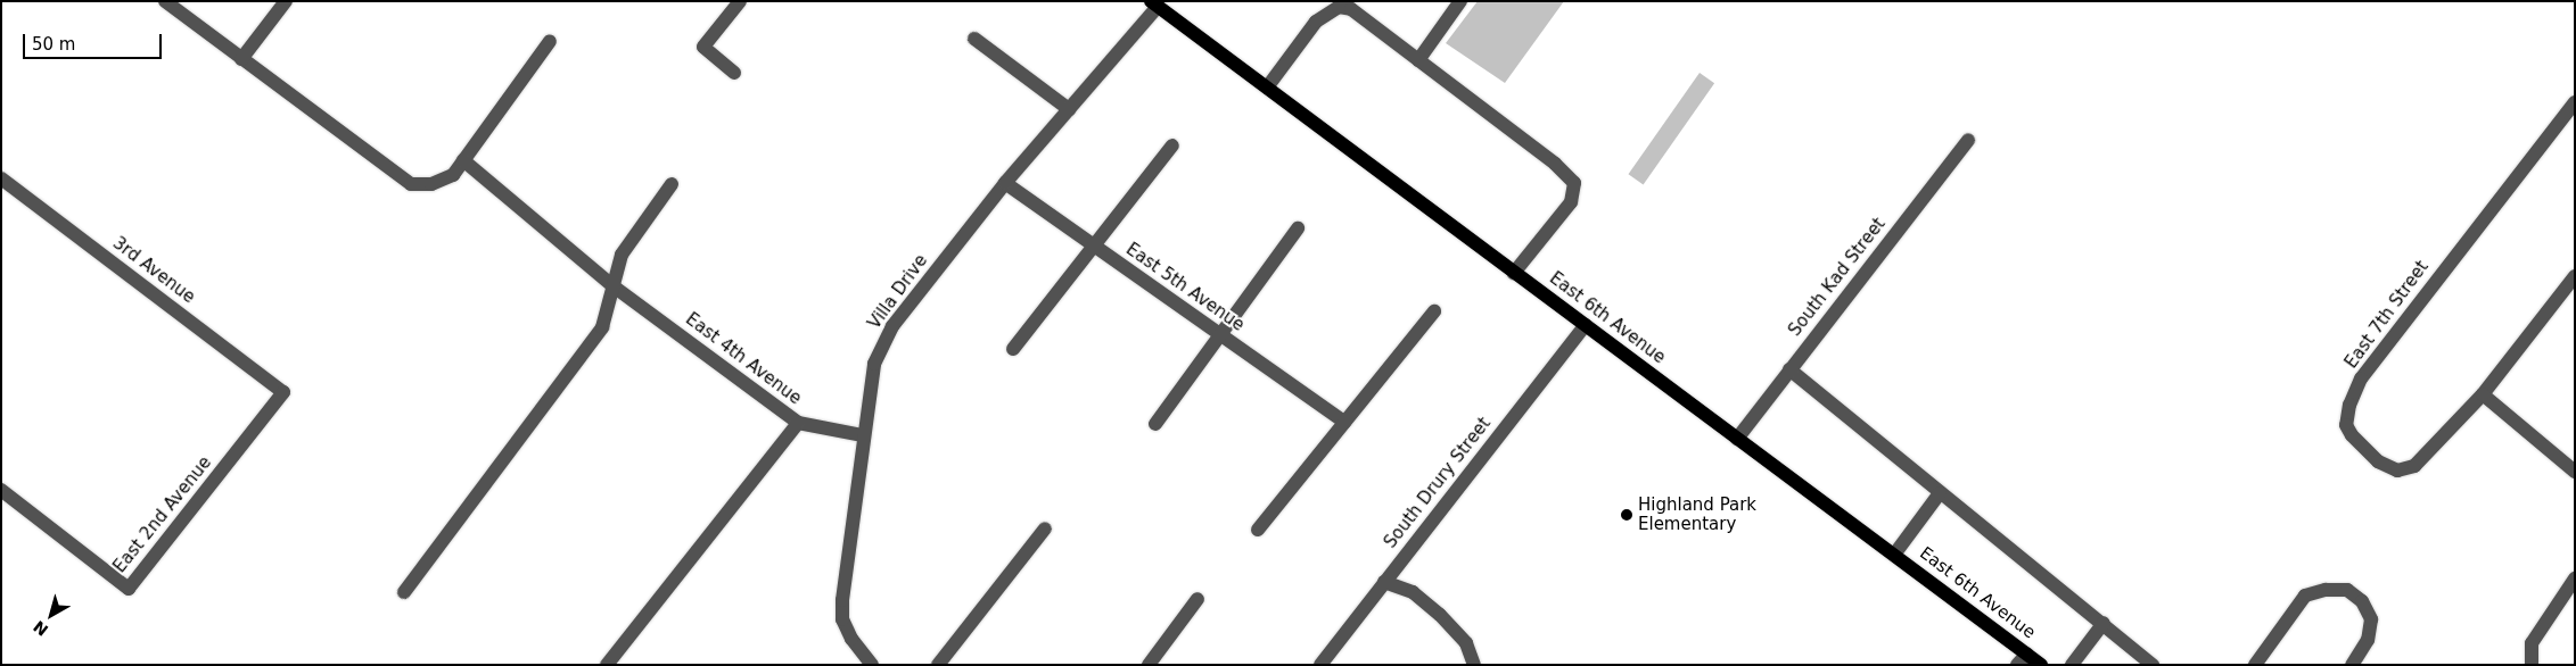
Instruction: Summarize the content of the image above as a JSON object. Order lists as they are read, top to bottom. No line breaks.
{"streets":{"main road":["East 6th Avenue"],"street":["3rd Avenue","South Kad Street","East 5th Avenue","Villa Drive","East 7th Street","East 4th Avenue","South Drury Street","East 2nd Avenue"]},"crossings":[["3rd Avenue","East 2nd Avenue"],["South Kad Street","East 6th Avenue"],["East 5th Avenue","Villa Drive"],["Villa Drive","East 6th Avenue"],["Villa Drive","East 4th Avenue"],["East 6th Avenue","South Drury Street"]],"places":["Highland Park Elementary"],"scale_bar":"50 m","north":"bottom left"}
